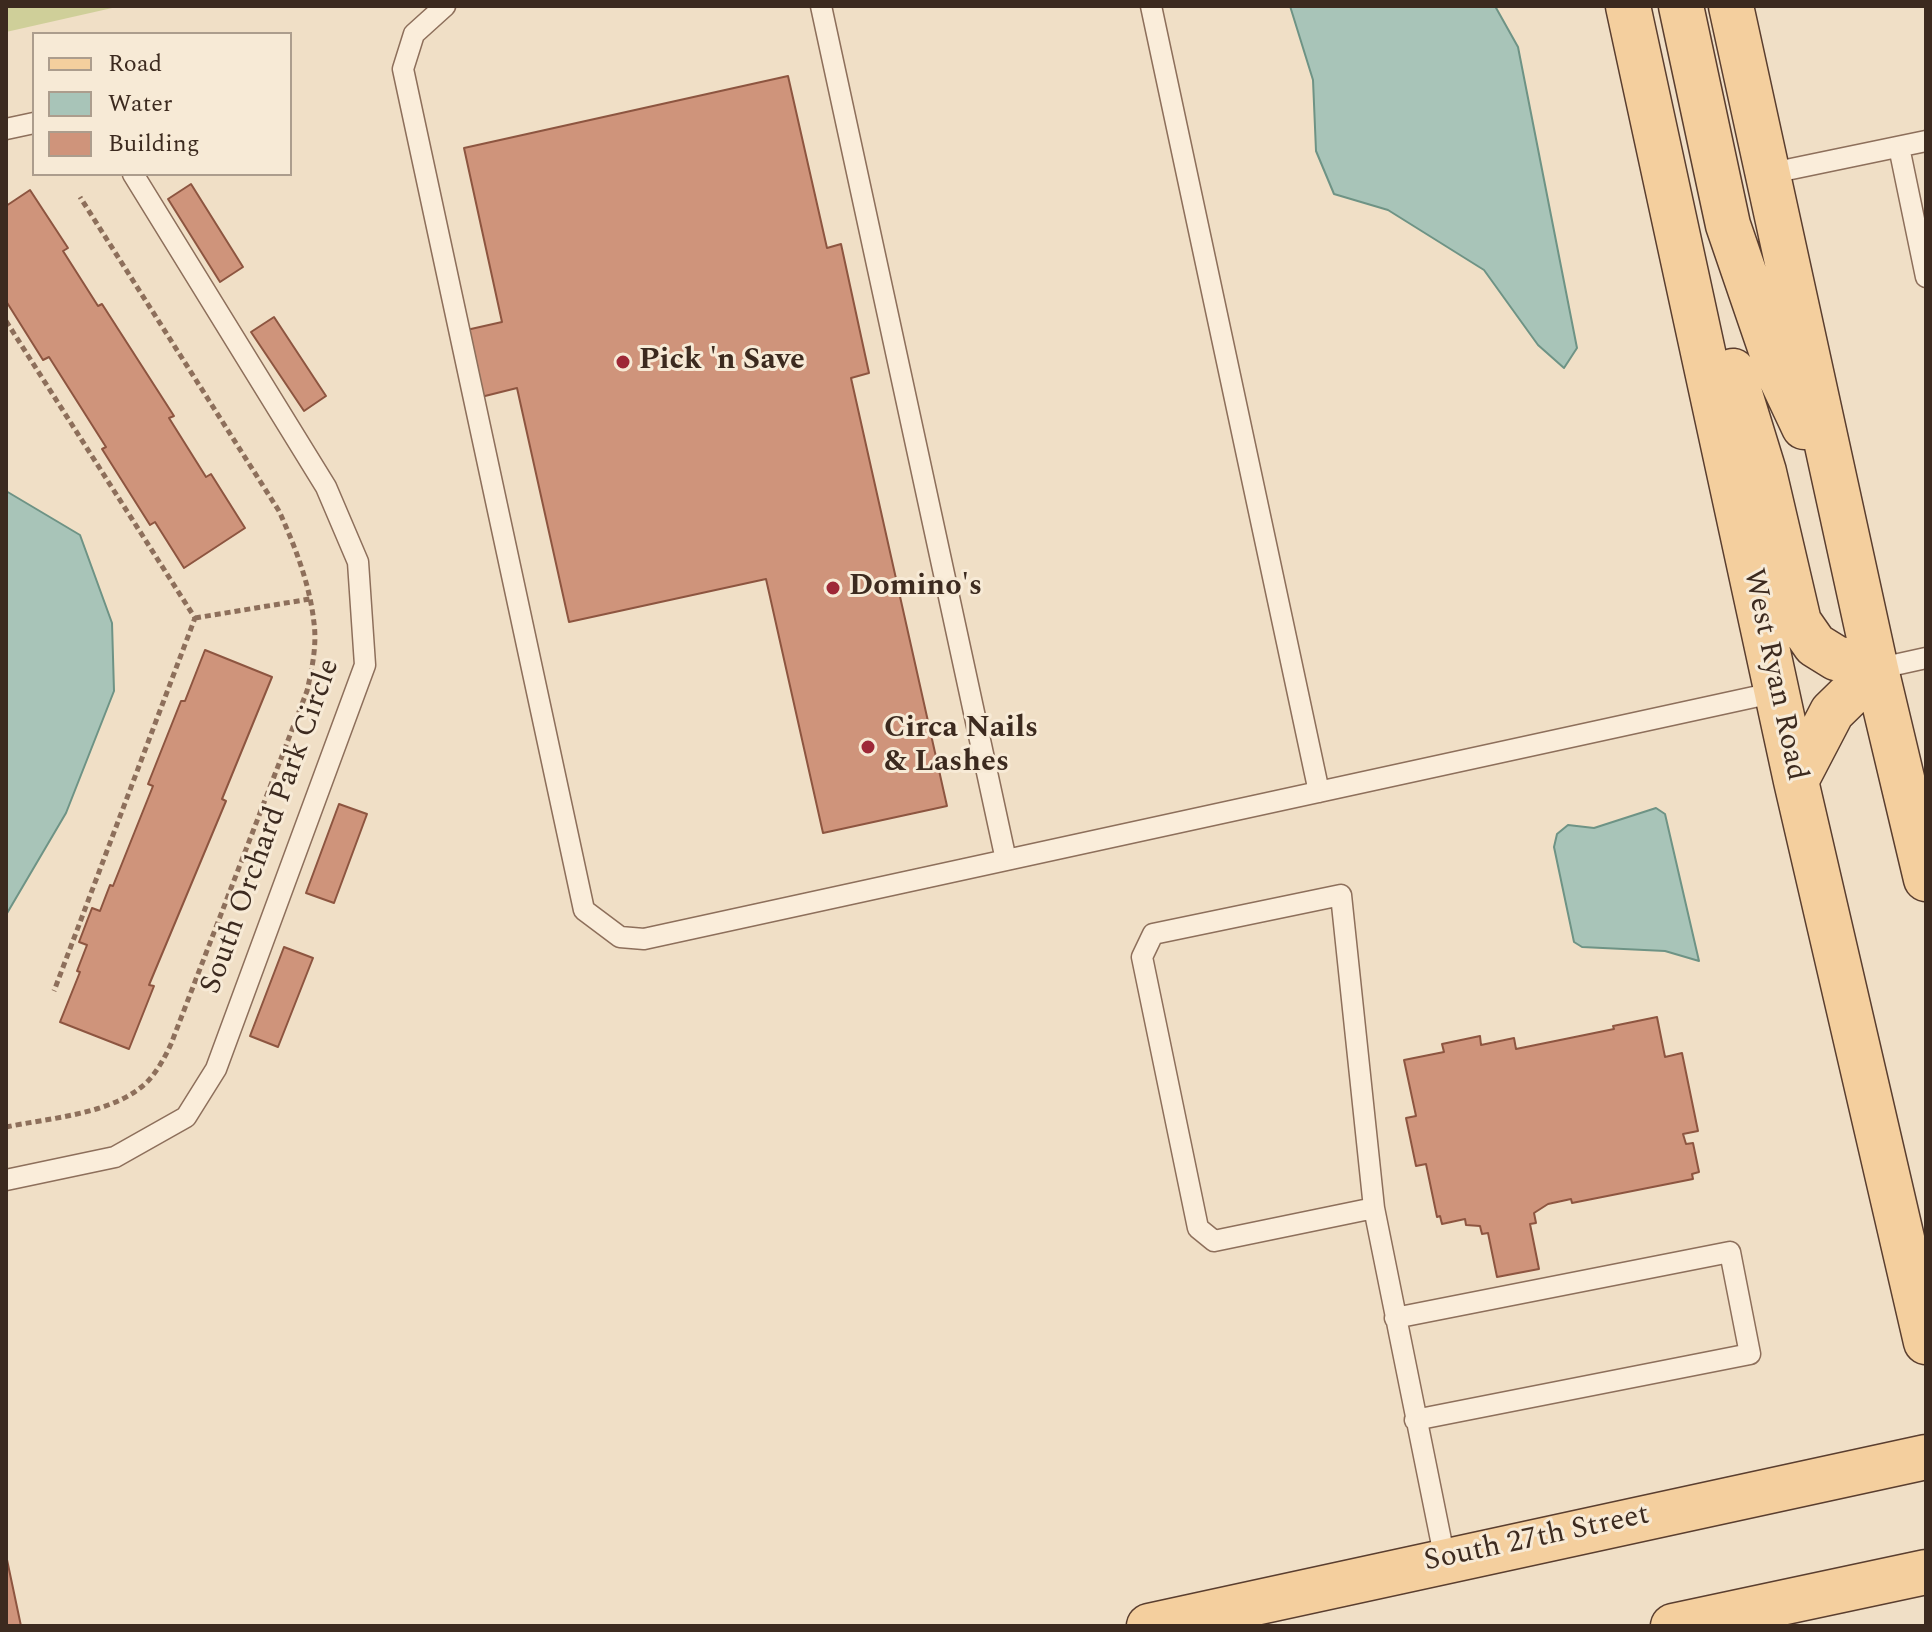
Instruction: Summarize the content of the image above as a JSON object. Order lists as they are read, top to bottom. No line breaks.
{"streets":{"main road":["West Ryan Road","South 27th Street"],"lane":["South Orchard Park Circle"]},"places":["Pick 'n Save","Domino's","Circa Nails & Lashes"],"legend":["Road","Water","Building"]}
